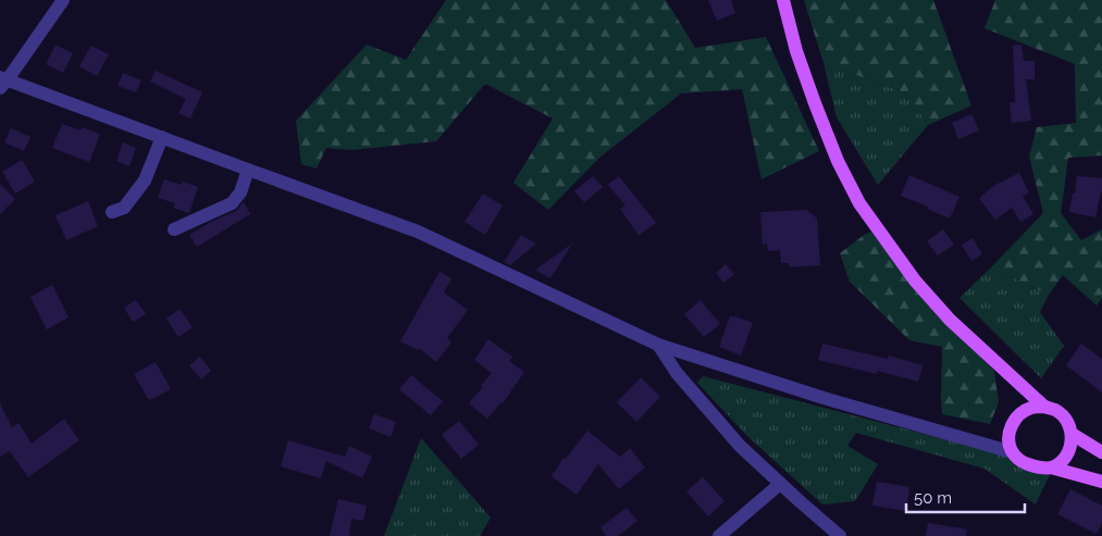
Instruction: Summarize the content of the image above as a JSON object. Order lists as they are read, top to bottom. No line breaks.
{"scale_bar":"50 m"}
